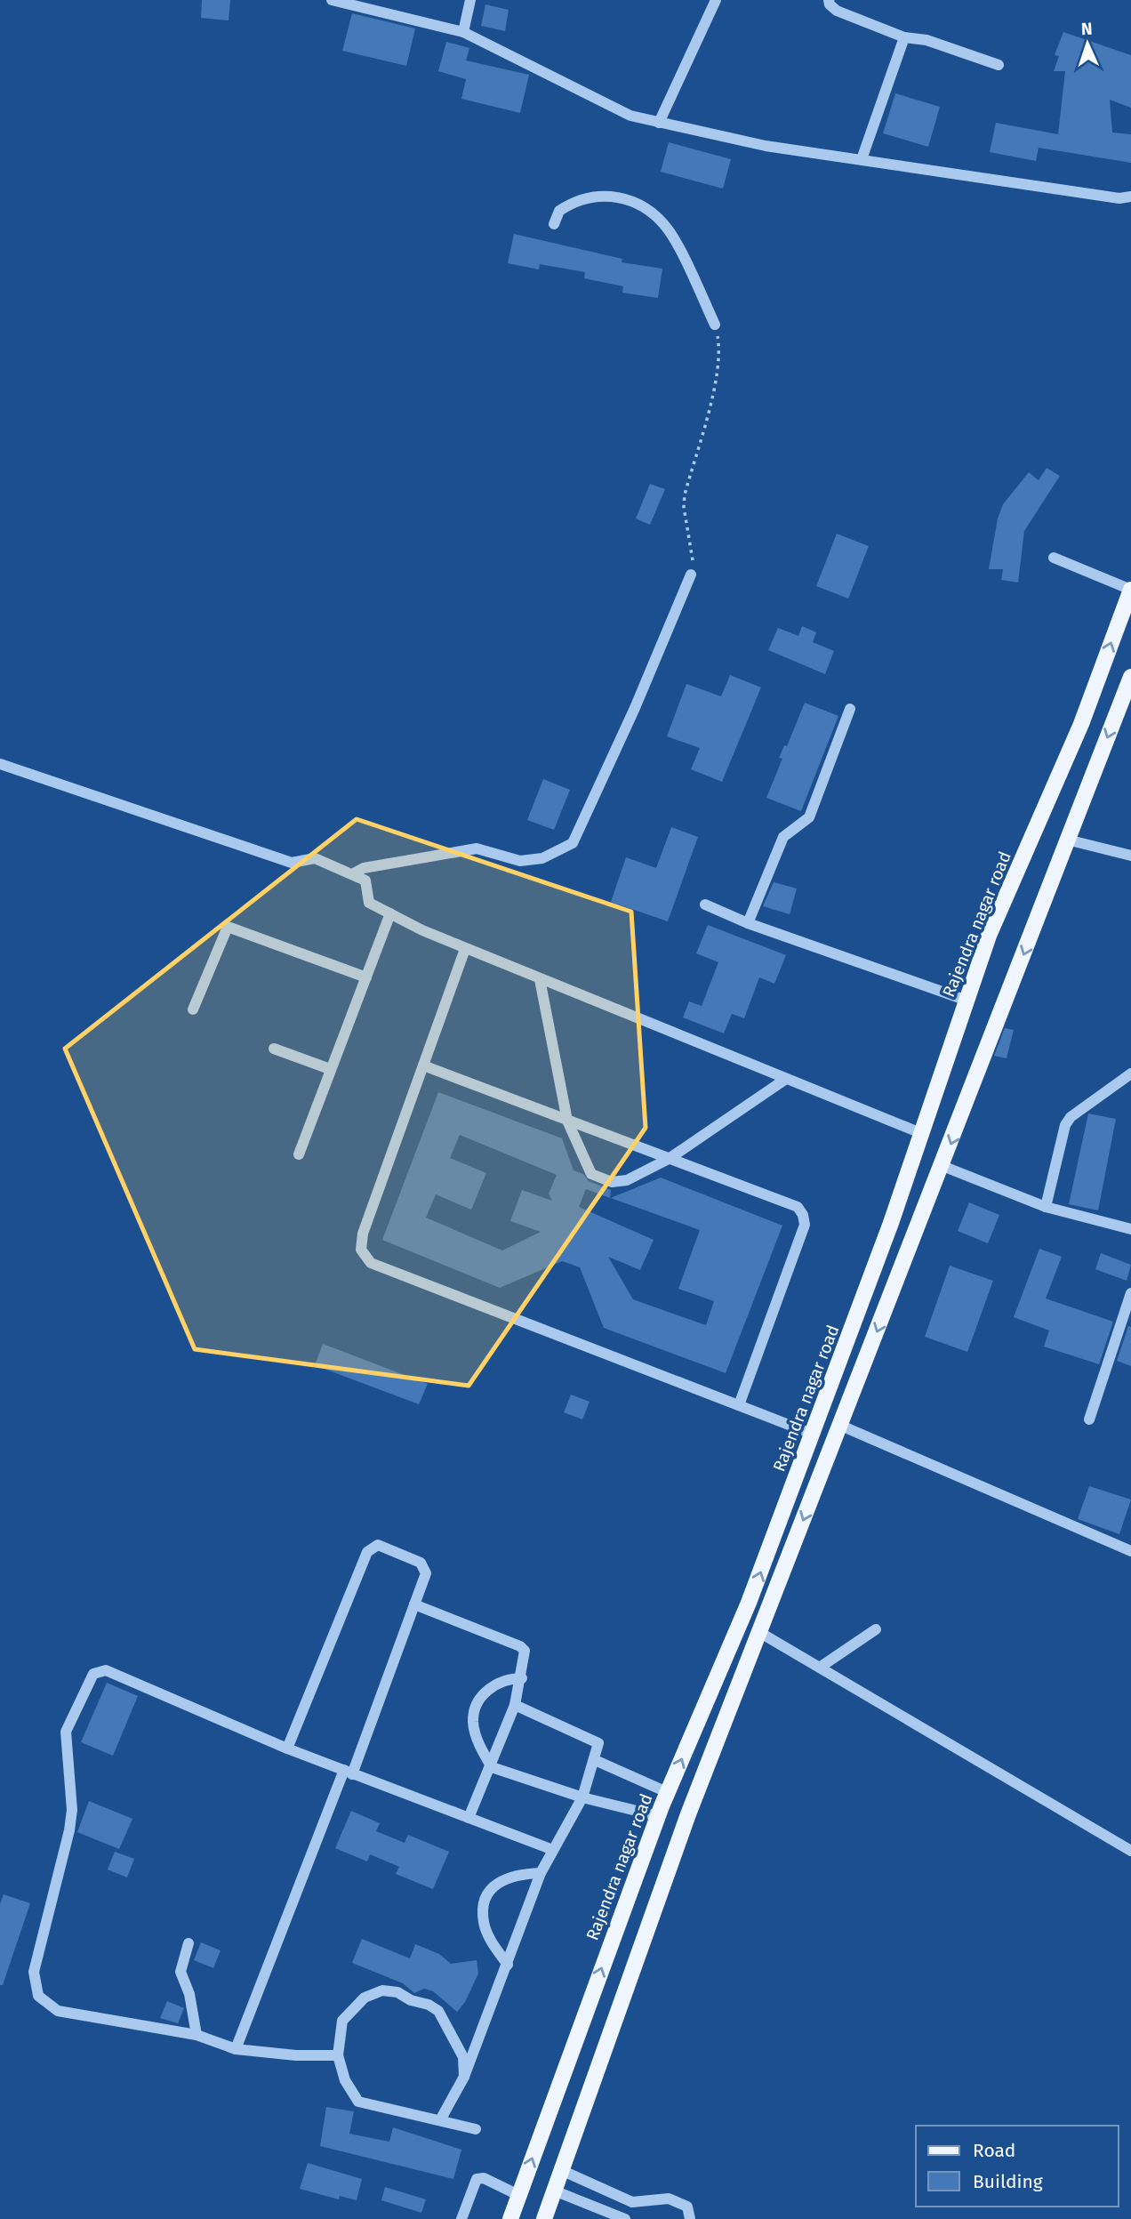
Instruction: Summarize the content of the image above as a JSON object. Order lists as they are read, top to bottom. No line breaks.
{"streets":{"main road":["Rajendra nagar road"]},"legend":["Road","Building"],"north":"top"}
